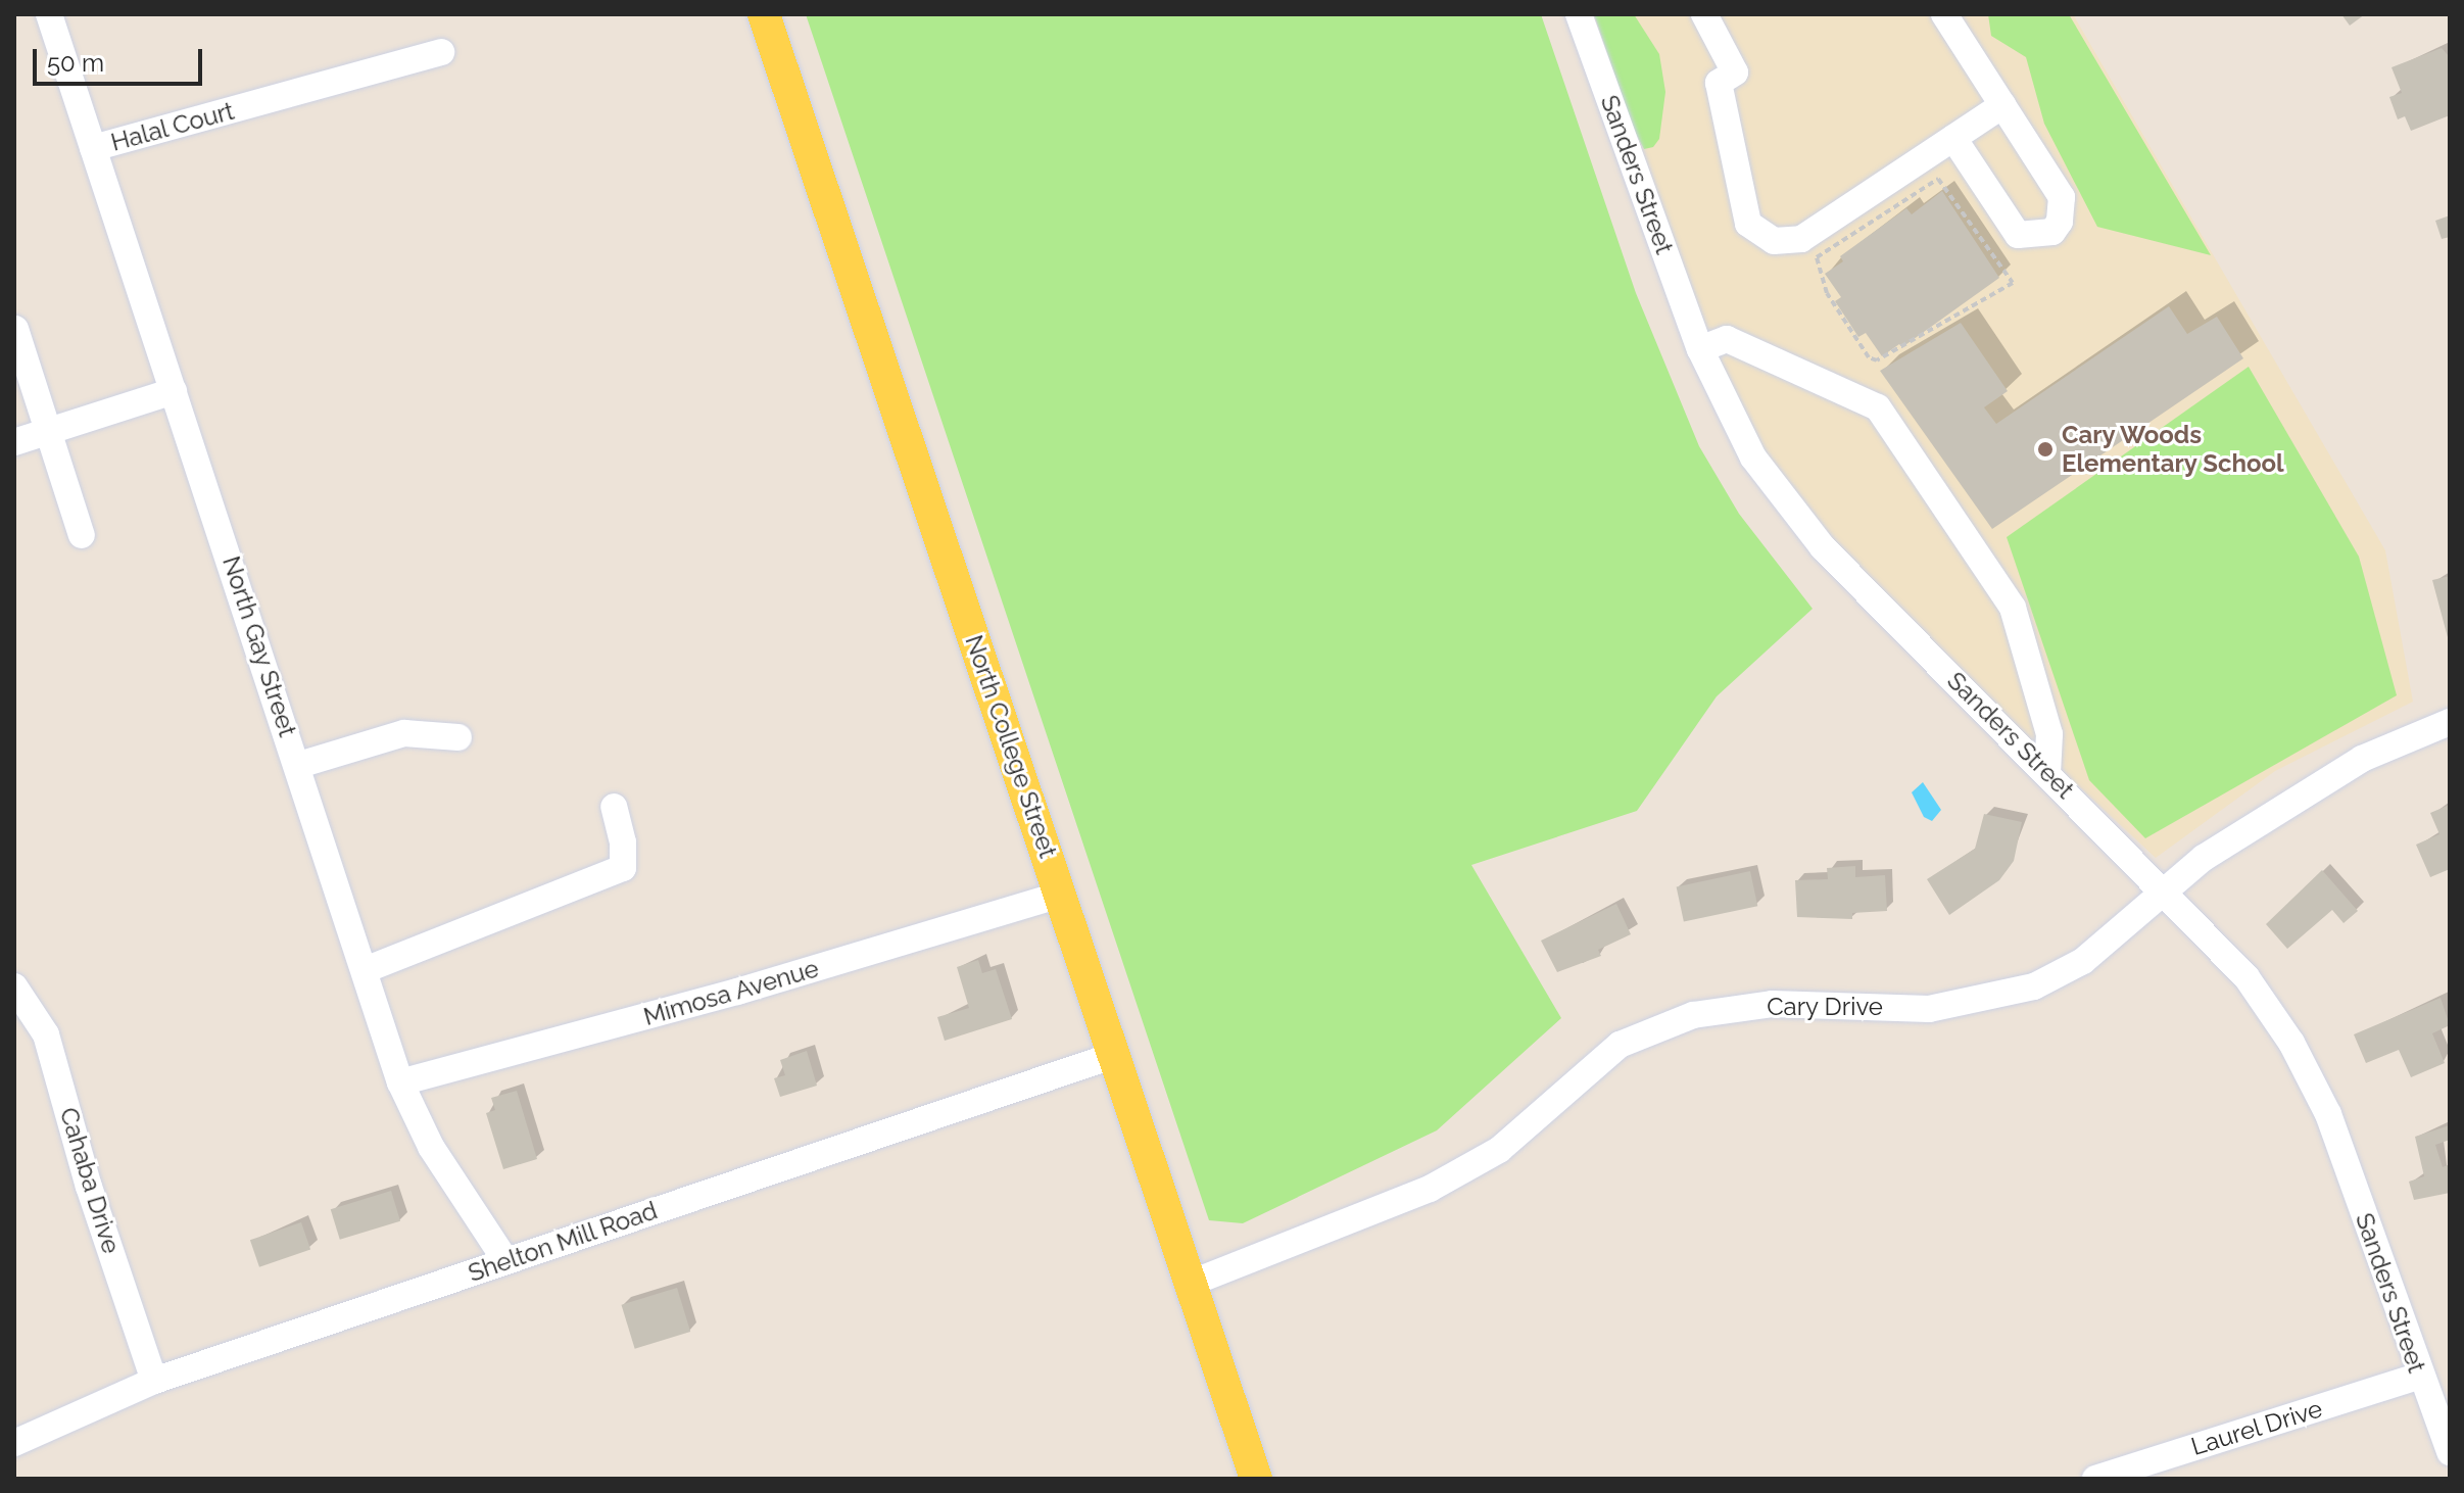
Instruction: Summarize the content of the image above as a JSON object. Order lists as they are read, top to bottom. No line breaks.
{"streets":{"main road":["North College Street"],"street":["Halal Court","Sanders Street","North Gay Street","Mimosa Avenue","Cary Drive","Cahaba Drive","Shelton Mill Road","Laurel Drive"]},"crossings":[["Halal Court","North Gay Street"],["Sanders Street","Cary Drive"],["Sanders Street","Laurel Drive"],["North Gay Street","Mimosa Avenue"],["North Gay Street","Shelton Mill Road"],["North College Street","Mimosa Avenue"],["North College Street","Cary Drive"],["North College Street","Shelton Mill Road"],["Cahaba Drive","Shelton Mill Road"]],"places":["Cary Woods Elementary School"],"scale_bar":"50 m"}
